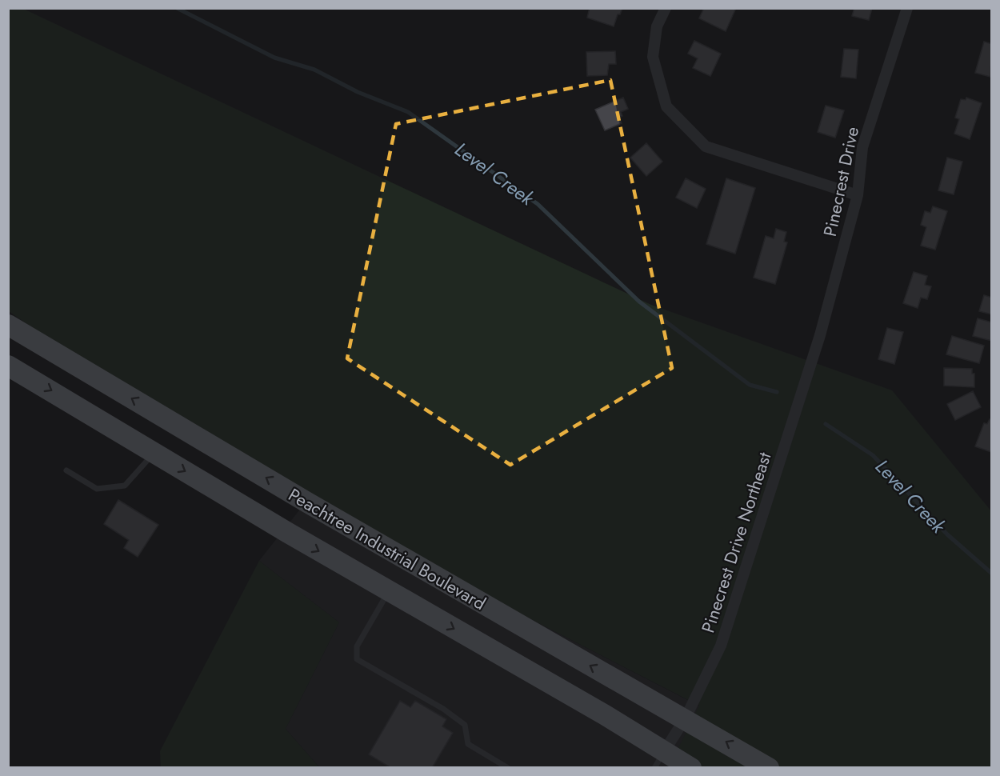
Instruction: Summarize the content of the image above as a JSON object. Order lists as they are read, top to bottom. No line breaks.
{"streets":{"highway":["Peachtree Industrial Boulevard"],"street":["Pinecrest Drive","Pinecrest Drive Northeast"]},"crossings":[["Pinecrest Drive","Pinecrest Drive Northeast"],["Pinecrest Drive Northeast","Peachtree Industrial Boulevard"]],"water":["Level Creek"]}
